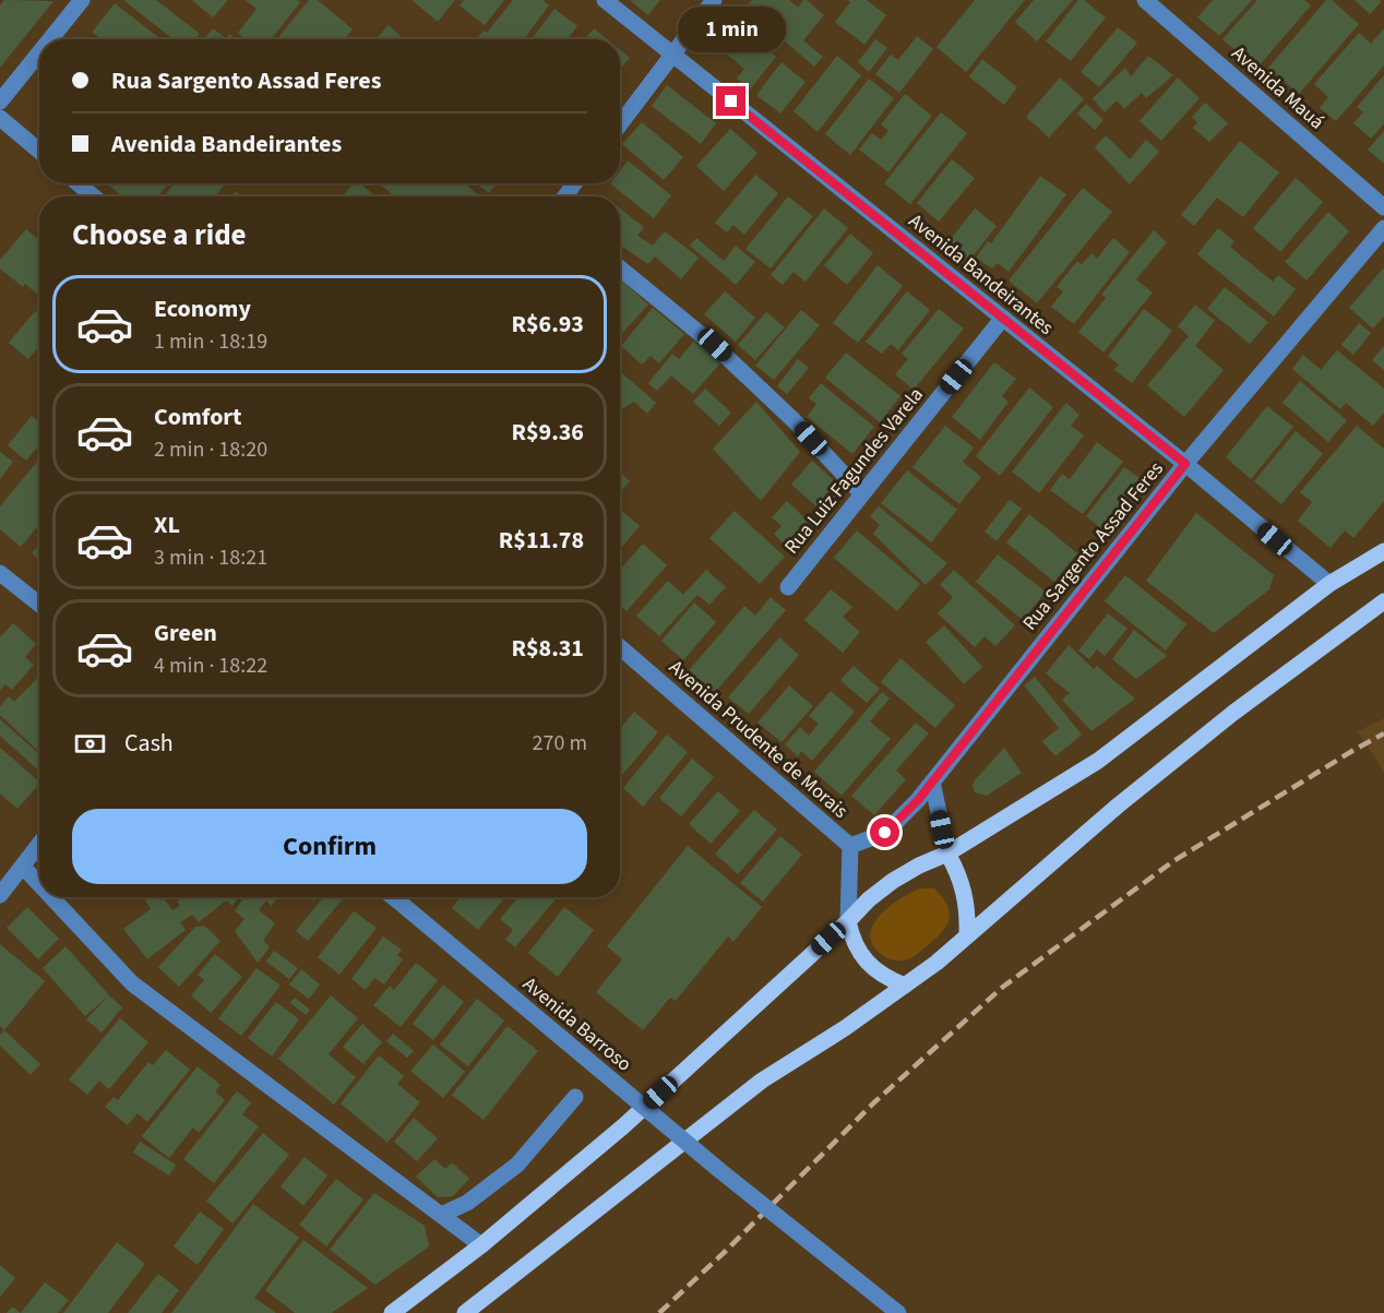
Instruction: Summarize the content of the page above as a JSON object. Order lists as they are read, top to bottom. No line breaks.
{"streets":{"street":["Avenida Mauá","Avenida Bandeirantes","Rua Luiz Fagundes Varela","Rua Sargento Assad Feres","Avenida Prudente de Morais","Avenida Barroso"]},"crossings":[["Avenida Bandeirantes","Rua Luiz Fagundes Varela"],["Avenida Bandeirantes","Rua Sargento Assad Feres"],["Rua Sargento Assad Feres","Avenida Prudente de Morais"]],"page":{"bubble":"1 min","banner":["Rua Sargento Assad Feres","Avenida Bandeirantes"],"heading":"Choose a ride","list":[{"name":"Economy","note":"1 min · 18:19","value":"R$6.93"},{"name":"Comfort","note":"2 min · 18:20","value":"R$9.36"},{"name":"XL","note":"3 min · 18:21","value":"R$11.78"},{"name":"Green","note":"4 min · 18:22","value":"R$8.31"}],"pay":["Cash","270 m"],"buttons":"Confirm"}}
